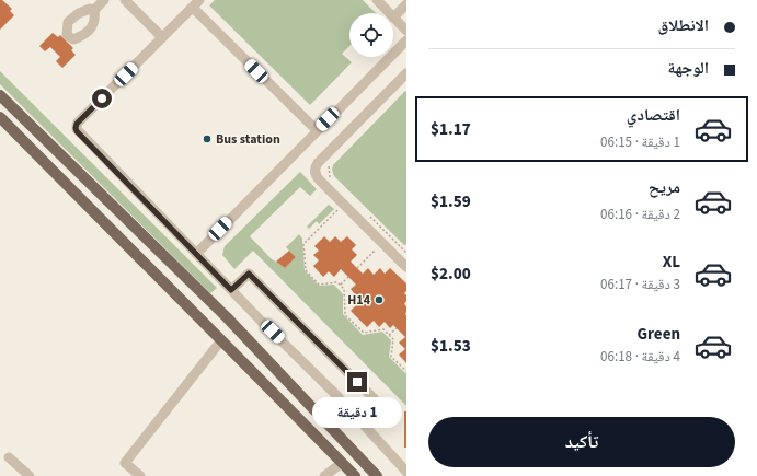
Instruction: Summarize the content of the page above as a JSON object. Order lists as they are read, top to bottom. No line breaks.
{"places":["Bus station","H14"],"page":{"banner":["الانطلاق","الوجهة"],"list":[{"name":"اقتصادي","note":"1 دقيقة · 06:15","value":"$1.17"},{"name":"مريح","note":"2 دقيقة · 06:16","value":"$1.59"},{"name":"XL","note":"3 دقيقة · 06:17","value":"$2.00"},{"name":"Green","note":"4 دقيقة · 06:18","value":"$1.53"}],"bubble":"1 دقيقة","buttons":"تأكيد"}}
